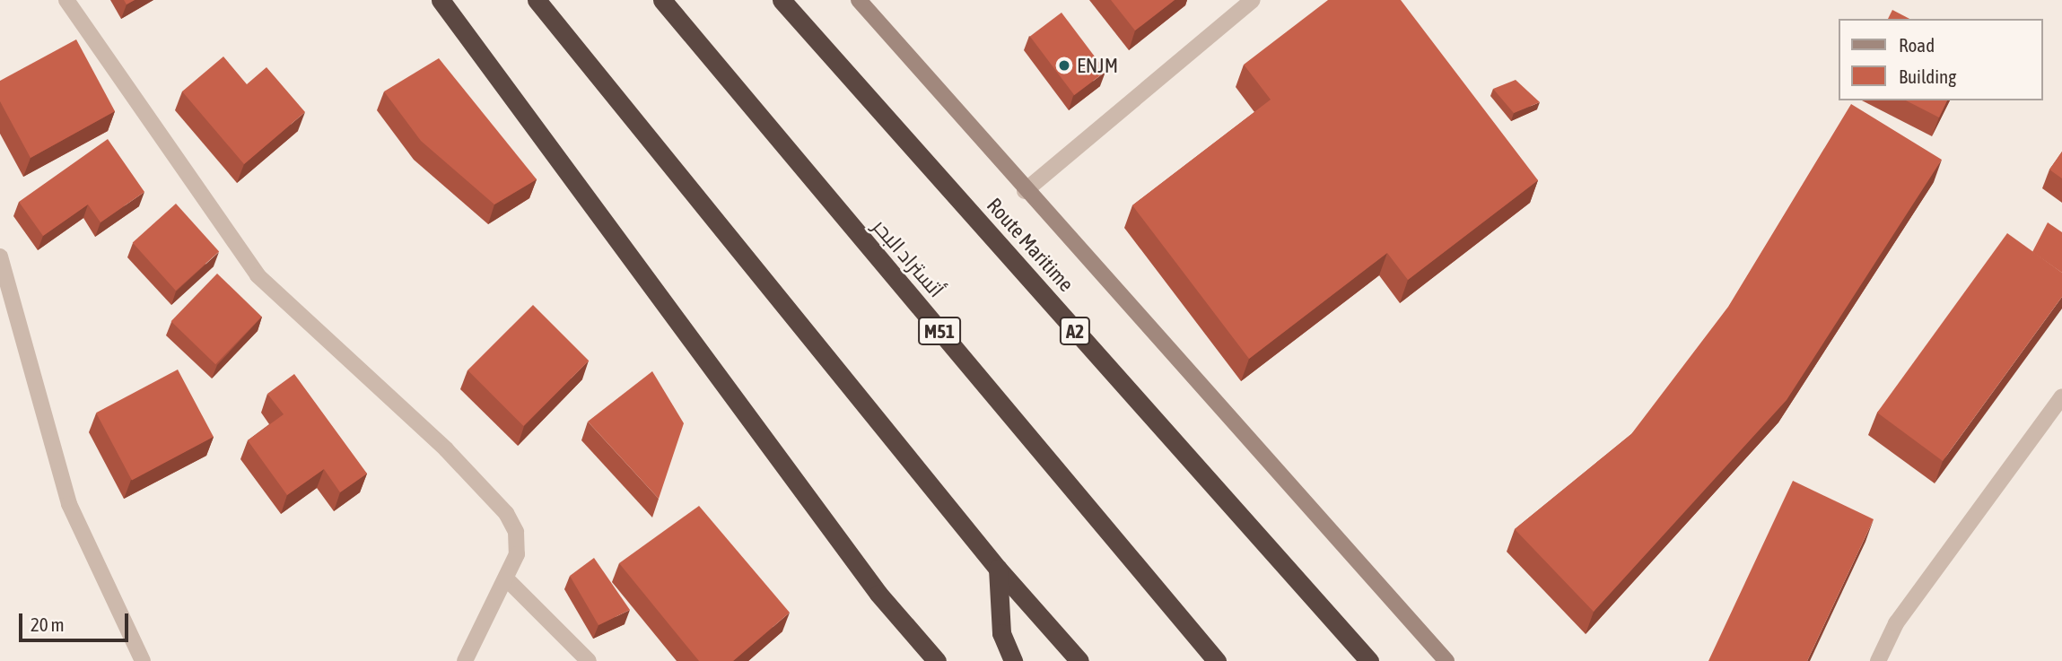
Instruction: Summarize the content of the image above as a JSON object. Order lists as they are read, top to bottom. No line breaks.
{"streets":{"highway":["Route Maritime","أتستراد البحر","M51","A2"]},"places":["ENJM"],"legend":["Road","Building"],"scale_bar":"20 m"}
